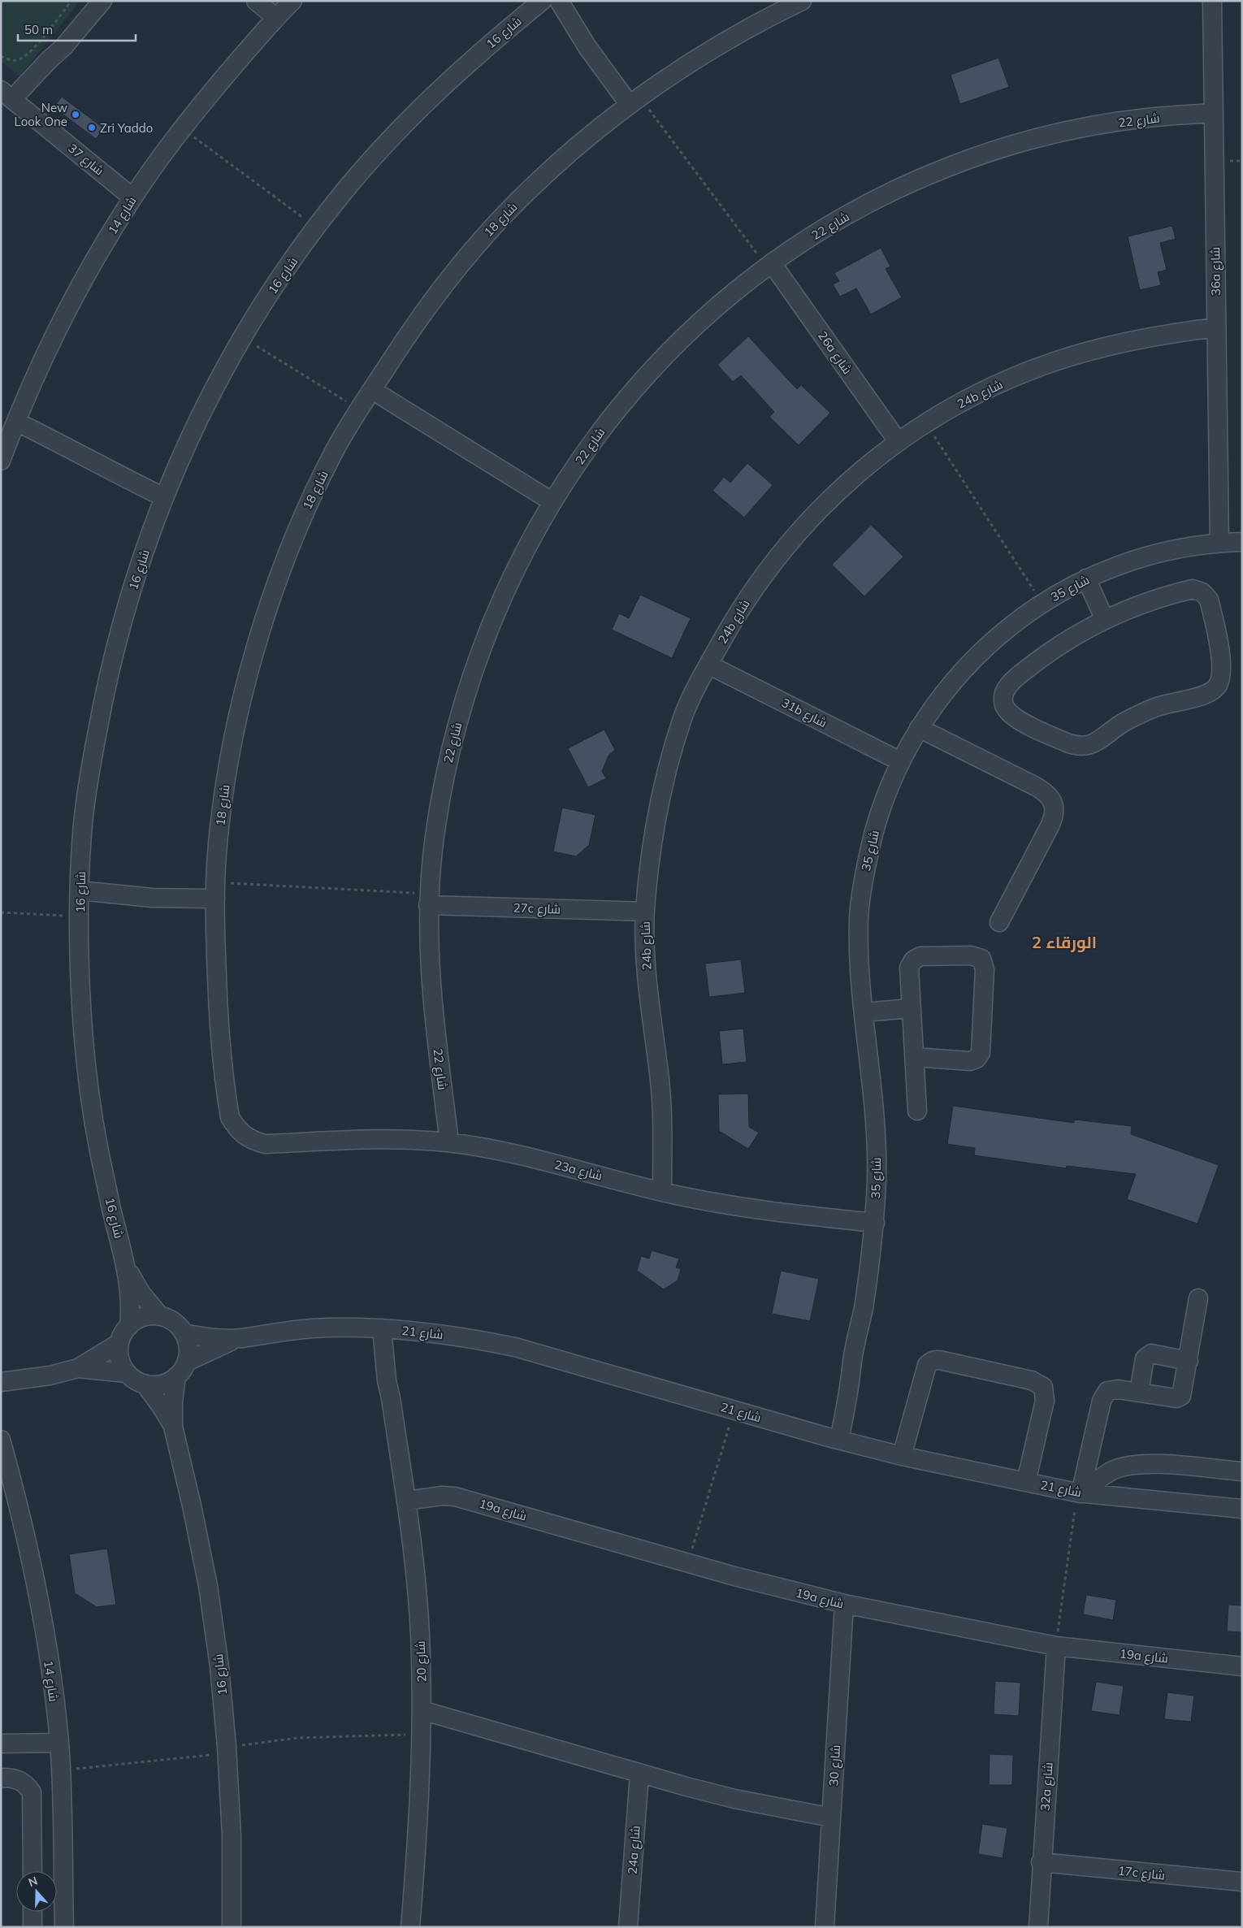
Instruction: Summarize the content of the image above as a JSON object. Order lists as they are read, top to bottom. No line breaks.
{"streets":{"street":["شارع 16","شارع 22","شارع 37","شارع 14","شارع 18","36a شارع","26a شارع","24b شارع","شارع 35","31b شارع","27c شارع","23a شارع","شارع 21","19a شارع","شارع 20","شارع 30","32a شارع","24a شارع","17c شارع"]},"crossings":[["شارع 16","شارع 21"],["شارع 22","36a شارع"],["شارع 22","26a شارع"],["شارع 22","27c شارع"],["شارع 22","23a شارع"],["شارع 37","شارع 14"],["شارع 18","23a شارع"],["36a شارع","24b شارع"],["36a شارع","شارع 35"],["26a شارع","24b شارع"],["24b شارع","31b شارع"],["24b شارع","27c شارع"],["24b شارع","23a شارع"],["شارع 35","31b شارع"],["شارع 35","23a شارع"],["شارع 35","شارع 21"],["شارع 21","شارع 20"],["19a شارع","شارع 20"],["19a شارع","شارع 30"],["19a شارع","32a شارع"],["32a شارع","17c شارع"]],"districts":["الورقاء 2"],"places":["New Look One","Zri Yaddo"],"scale_bar":"50 m","north":"top"}
